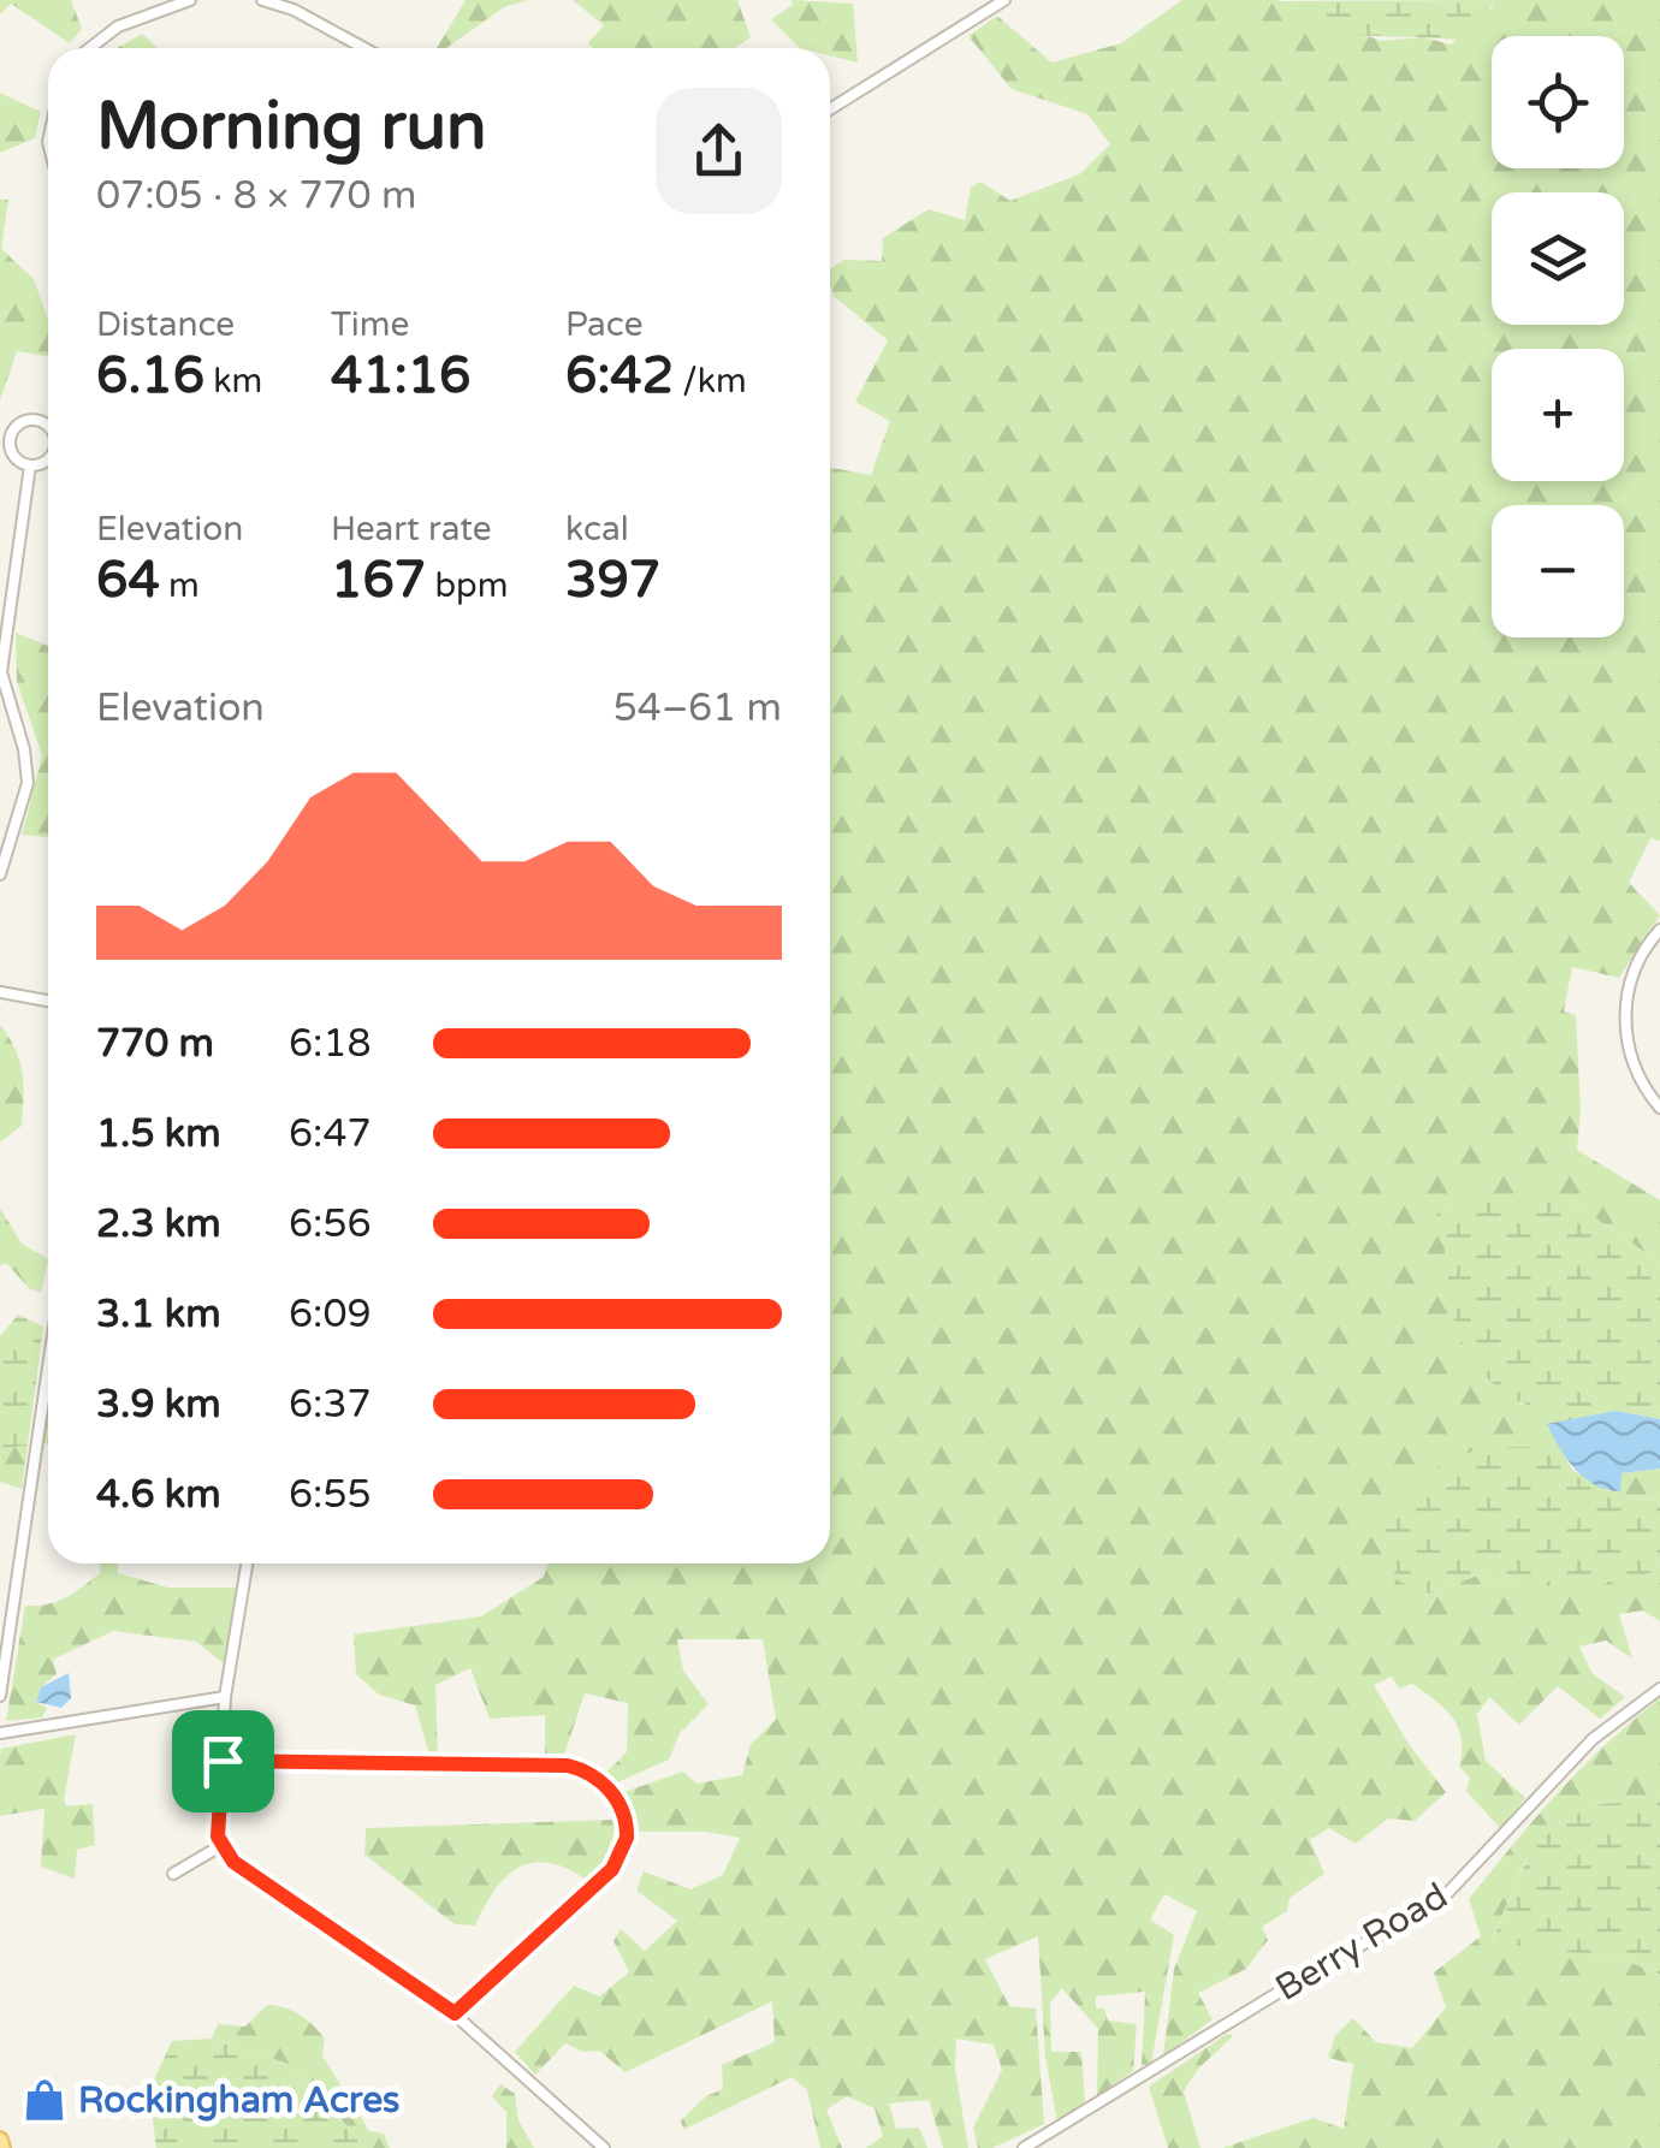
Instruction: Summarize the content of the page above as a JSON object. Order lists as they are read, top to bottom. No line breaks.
{"streets":{"street":["Berry Road"]},"places":{"shop":["Rockingham Acres"]},"page":{"map_buttons":["+","−"],"heading":["Morning run","07:05 · 8 × 770 m"],"stats":[["Distance","6.16 km"],["Time","41:16"],["Pace","6:42 /km"],["Elevation","64 m"],["Heart rate","167 bpm"],["kcal","397"]],"chart":["Elevation","54–61 m"],"list":[{"name":"770 m","note":"6:18"},{"name":"1.5 km","note":"6:47"},{"name":"2.3 km","note":"6:56"},{"name":"3.1 km","note":"6:09"},{"name":"3.9 km","note":"6:37"},{"name":"4.6 km","note":"6:55"}]}}
